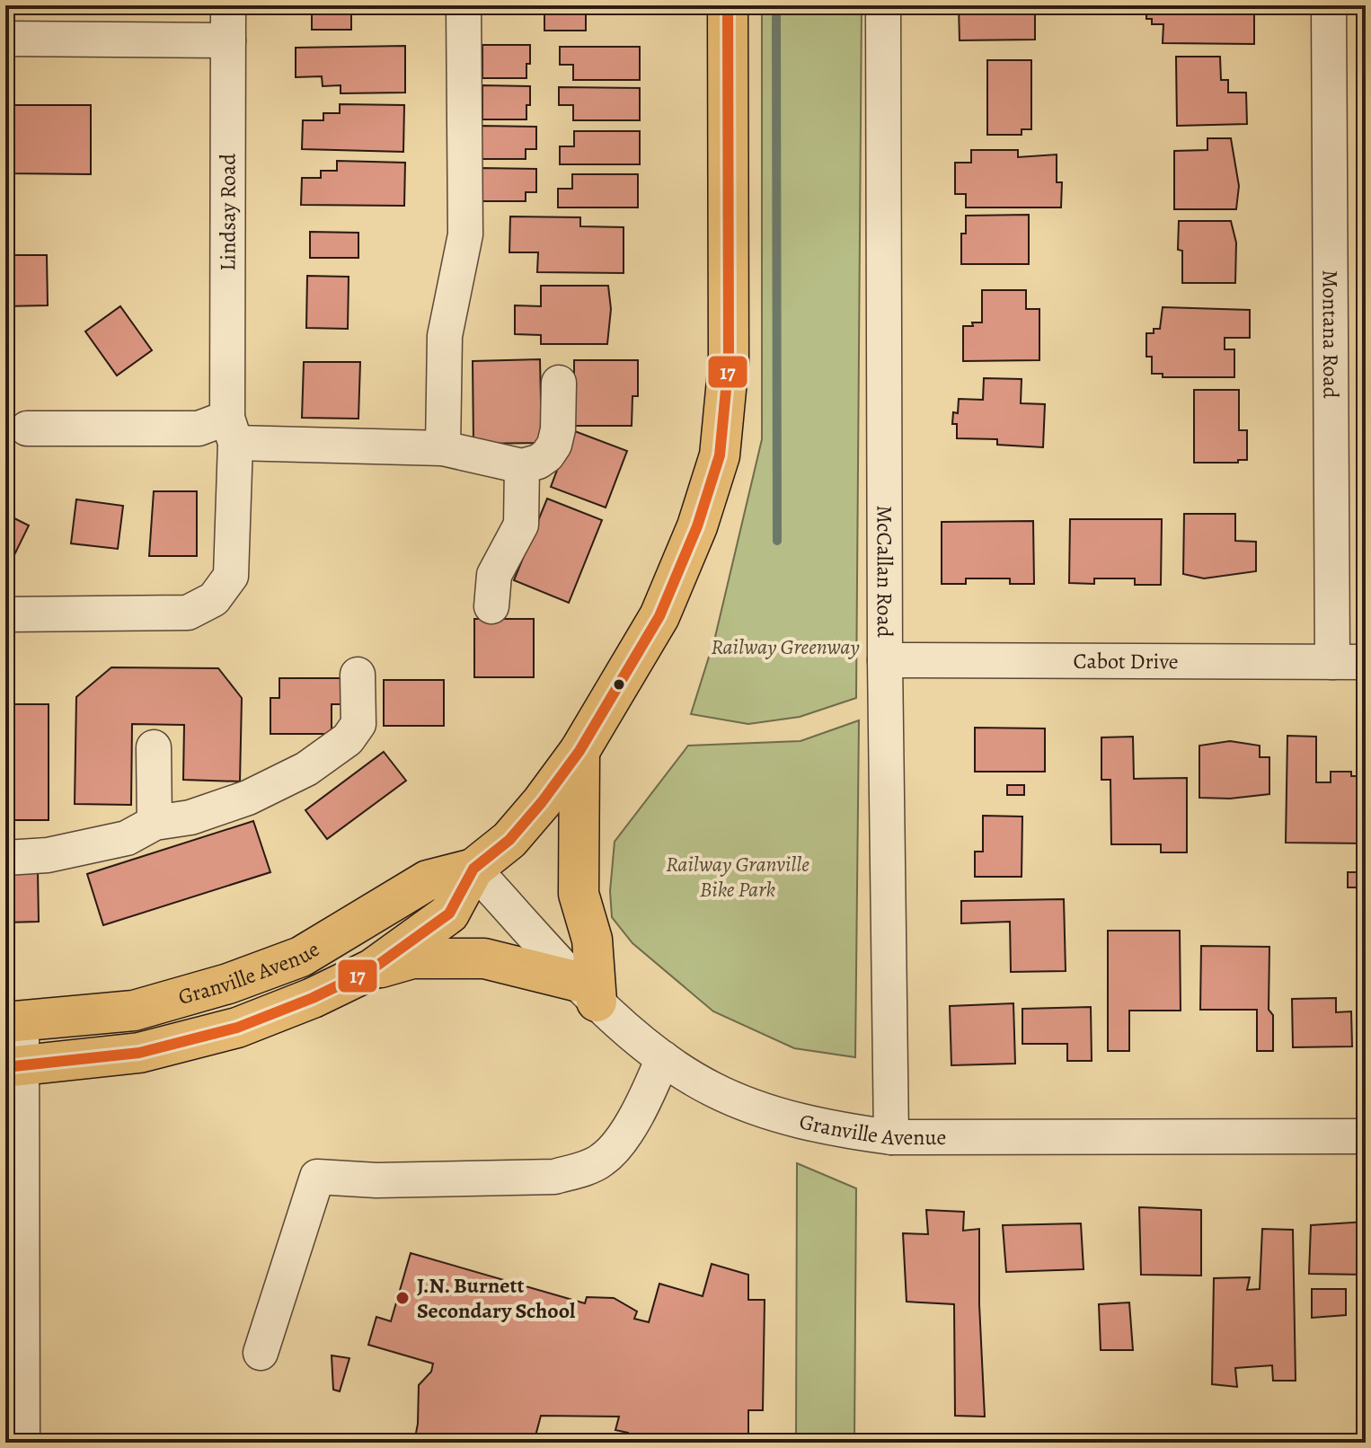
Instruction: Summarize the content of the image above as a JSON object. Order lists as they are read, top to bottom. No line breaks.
{"streets":{"main road":["Granville Avenue"],"street":["Lindsay Road","Montana Road","McCallan Road","Cabot Drive"]},"crossings":[["Montana Road","Cabot Drive"],["McCallan Road","Cabot Drive"],["McCallan Road","Granville Avenue"]],"parks":["Railway Greenway","Railway Granville Bike Park"],"places":["J.N. Burnett Secondary School"],"lines":["transit line 17"]}
